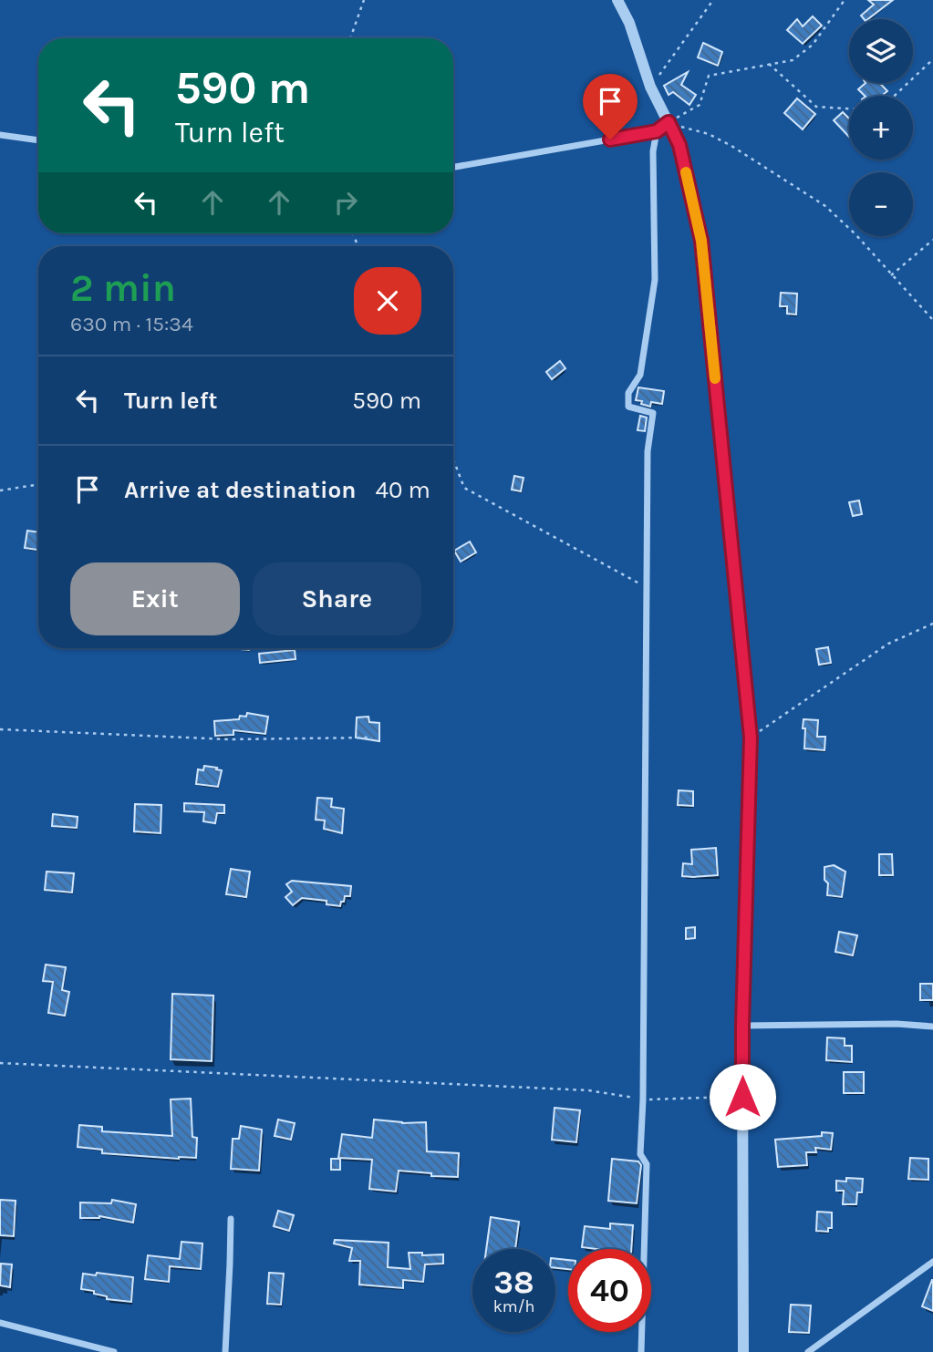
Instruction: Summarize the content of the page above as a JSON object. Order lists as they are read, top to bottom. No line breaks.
{"page":{"map_buttons":["+","−"],"turn":["590 m","Turn left"],"heading":["2 min","630 m · 15:34"],"list":[{"name":"Turn left","value":"590 m"},{"name":"Arrive at destination","value":"40 m"}],"buttons":["Exit","Share"],"speed":"38 km/h","limit":"40"}}
